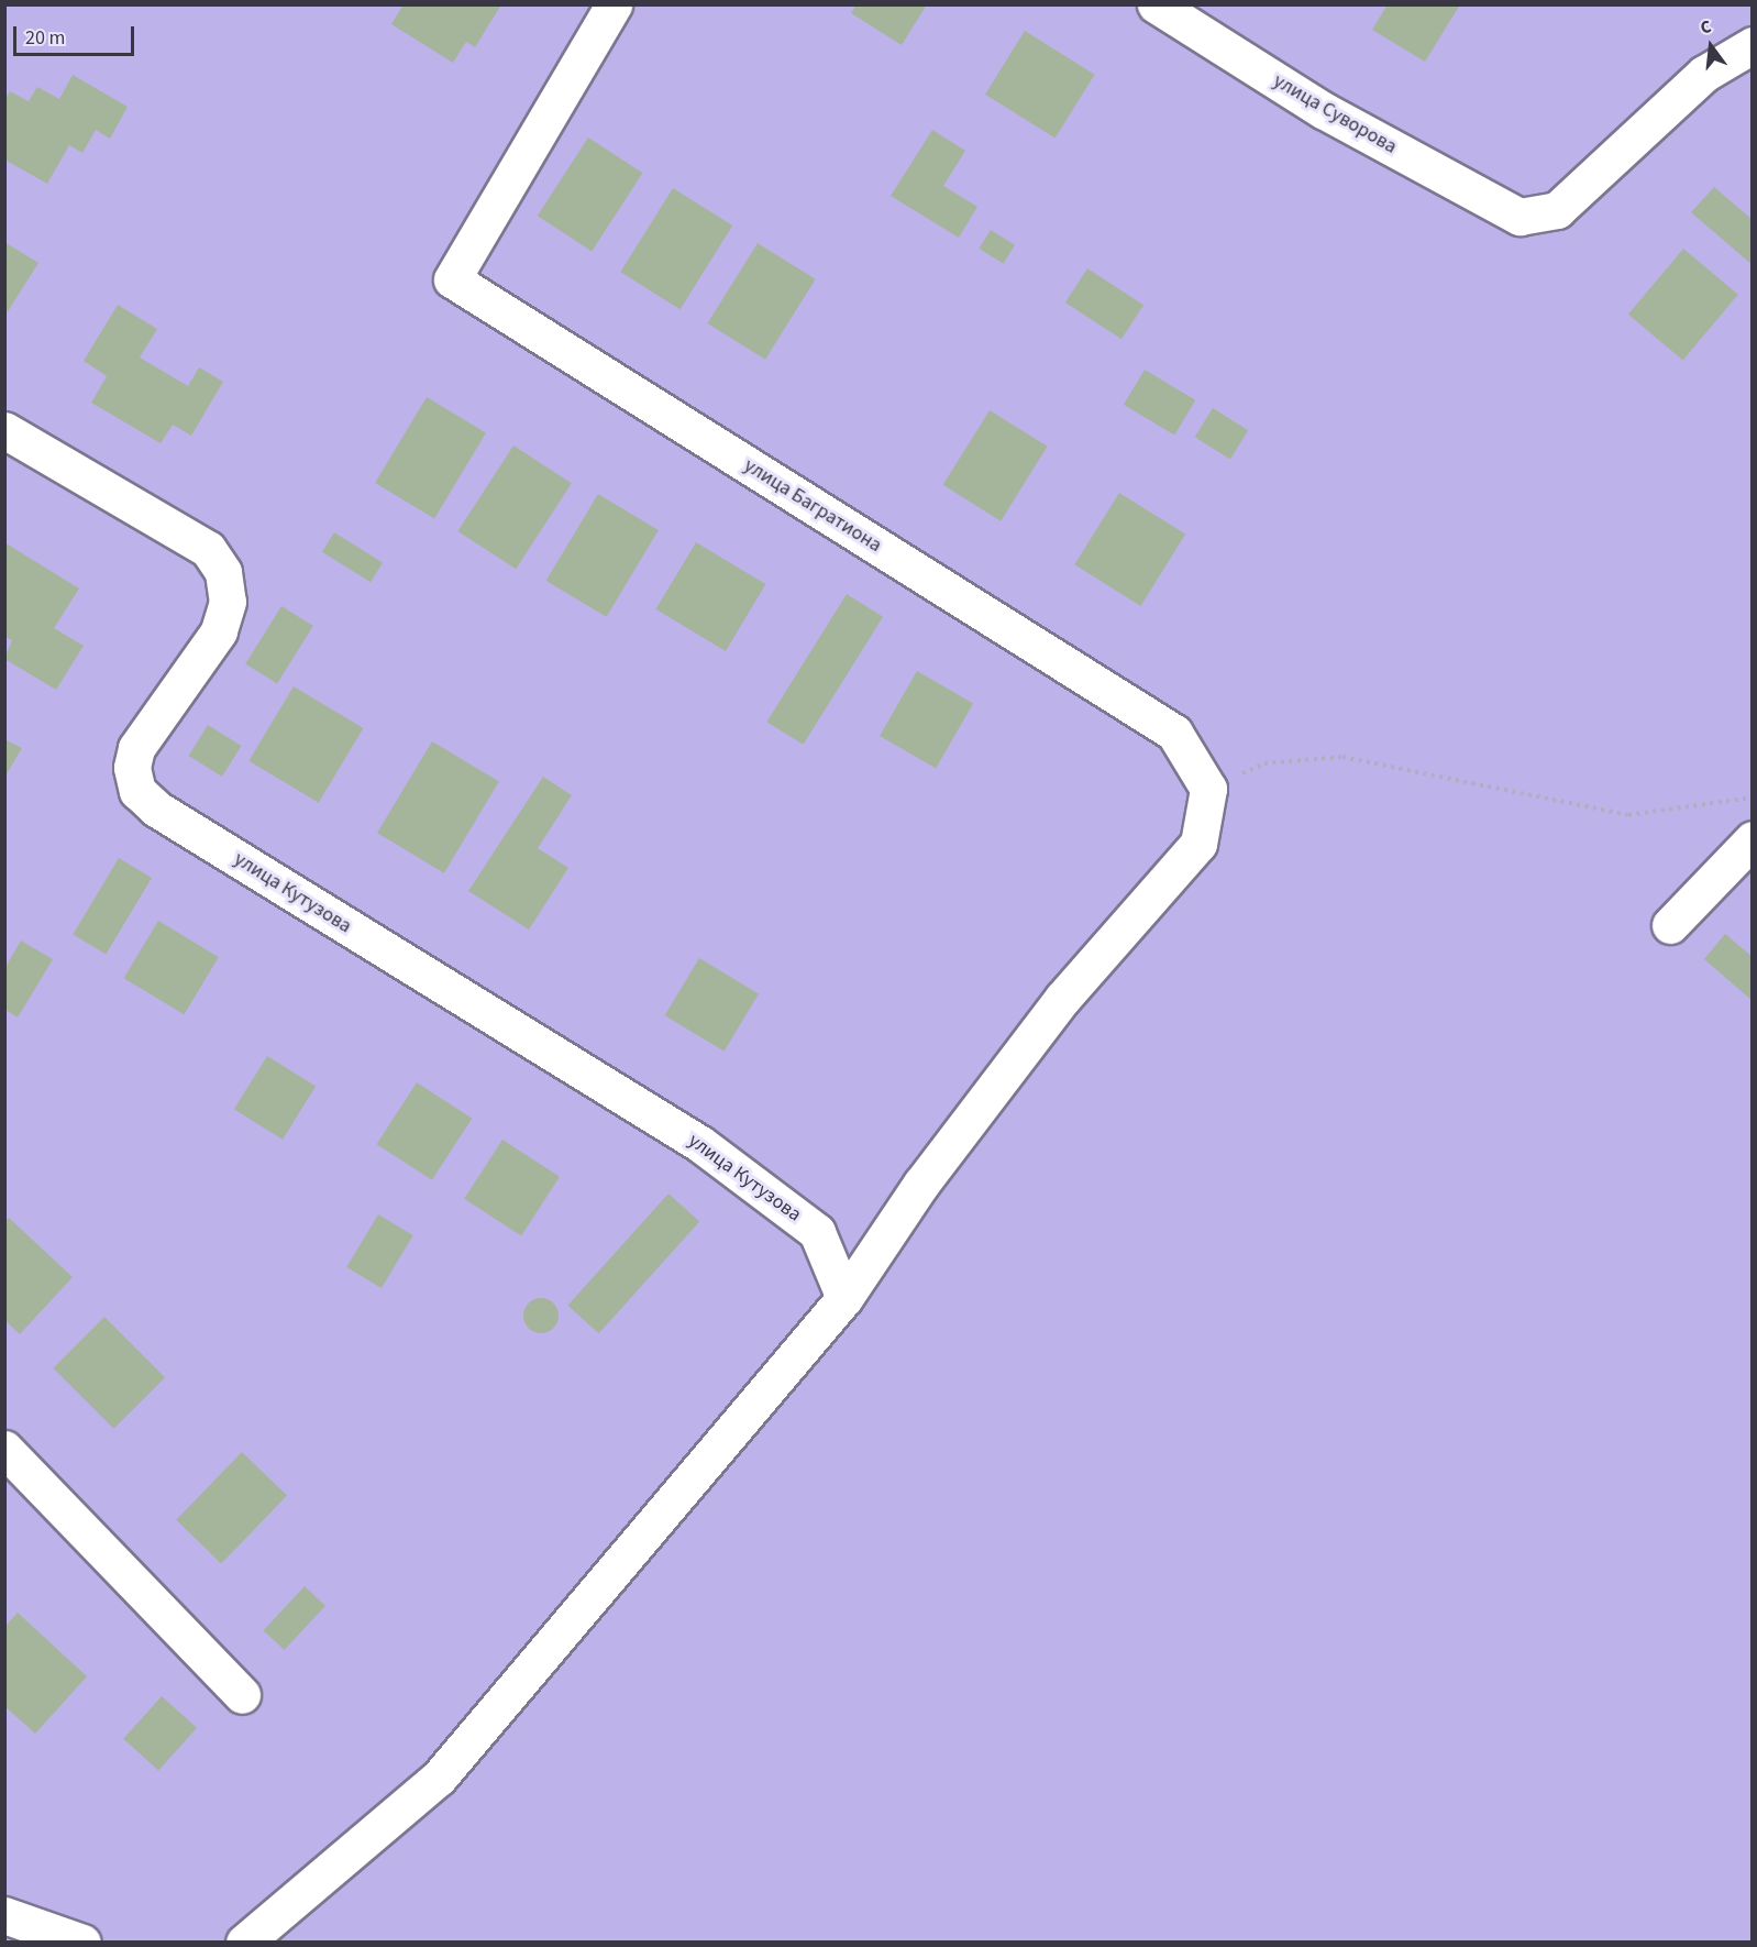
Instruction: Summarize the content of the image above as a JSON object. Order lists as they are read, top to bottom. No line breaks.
{"streets":{"street":["улица Суворова","улица Багратиона","улица Кутузова"]},"scale_bar":"20 m","north":"top"}
